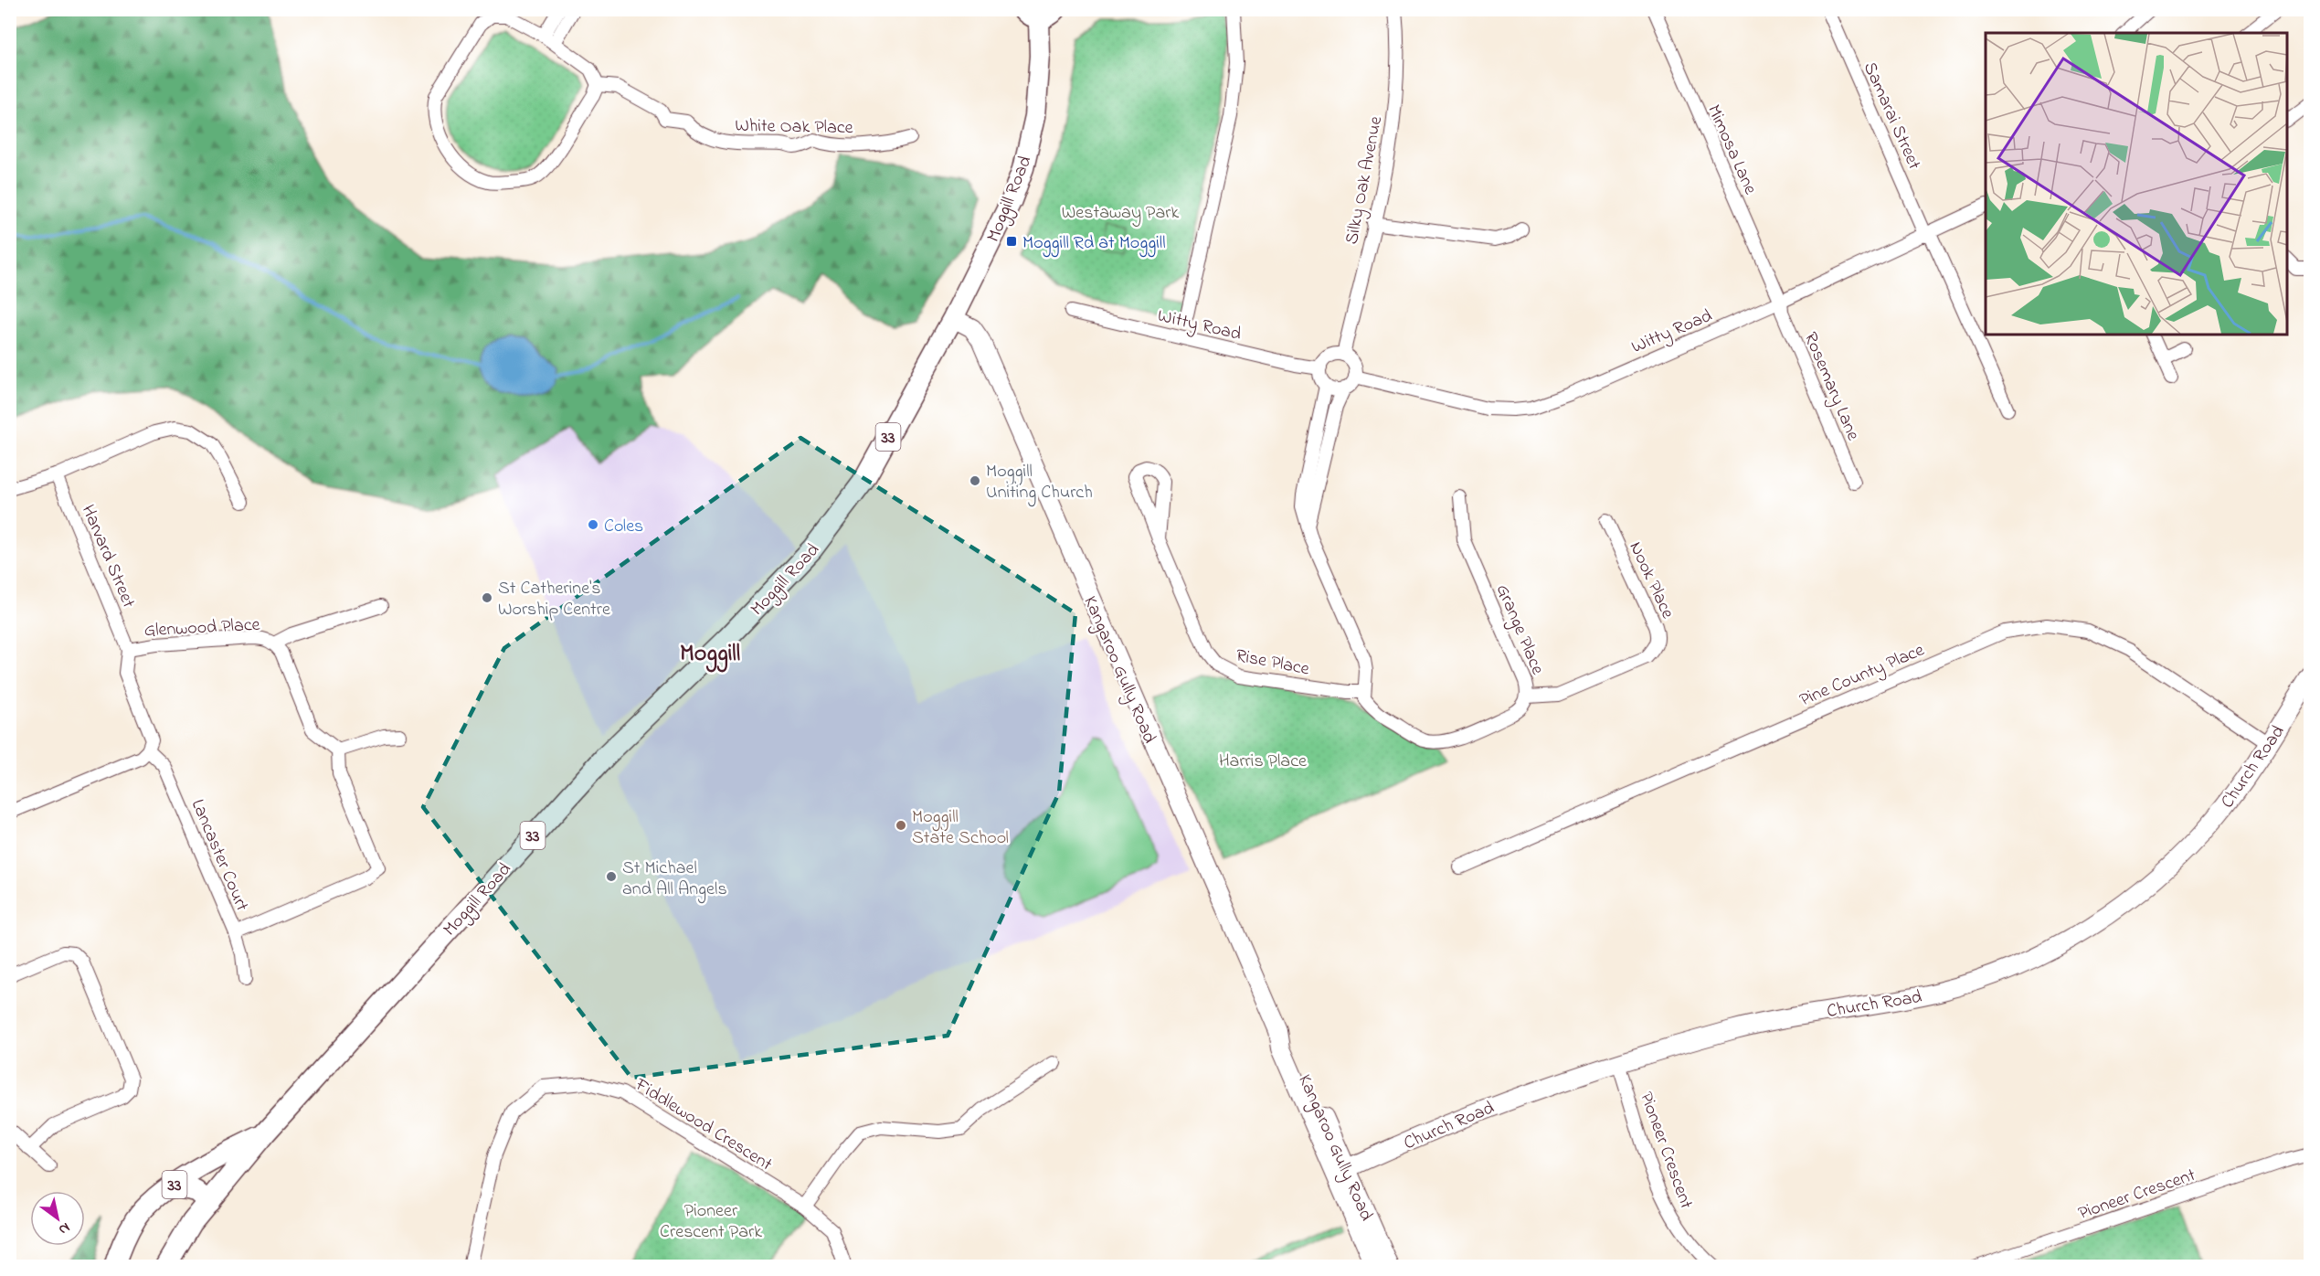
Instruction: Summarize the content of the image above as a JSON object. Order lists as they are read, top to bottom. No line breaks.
{"streets":{"main road":["Moggill Road","33","Kangaroo Gully Road","Church Road"],"street":["Samarai Street","White Oak Place","Mimosa Lane","Silky Oak Avenue","Witty Road","Rosemary Lane","Harvard Street","Nook Place","Glenwood Place","Grange Place","Rise Place","Pine County Place","Lancaster Court","Fiddlewood Crescent","Pioneer Crescent"]},"crossings":[["Samarai Street","Witty Road"],["Mimosa Lane","Witty Road"],["Mimosa Lane","Rosemary Lane"],["Silky Oak Avenue","Witty Road"],["Moggill Road","Kangaroo Gully Road"],["Witty Road","Rosemary Lane"],["Harvard Street","Glenwood Place"],["Nook Place","Grange Place"],["Glenwood Place","Lancaster Court"],["Grange Place","Rise Place"],["Kangaroo Gully Road","Church Road"],["Pine County Place","Church Road"],["Church Road","Pioneer Crescent"]],"districts":["Moggill"],"parks":["Westaway Park","Harris Place","Pioneer Crescent Park"],"places":{"transit":["Moggill Rd at Moggill"],"other":["Moggill Uniting Church","Coles","St Catherine's Worship Centre","Moggill State School","St Michael and All Angels"]},"north":"bottom right"}
